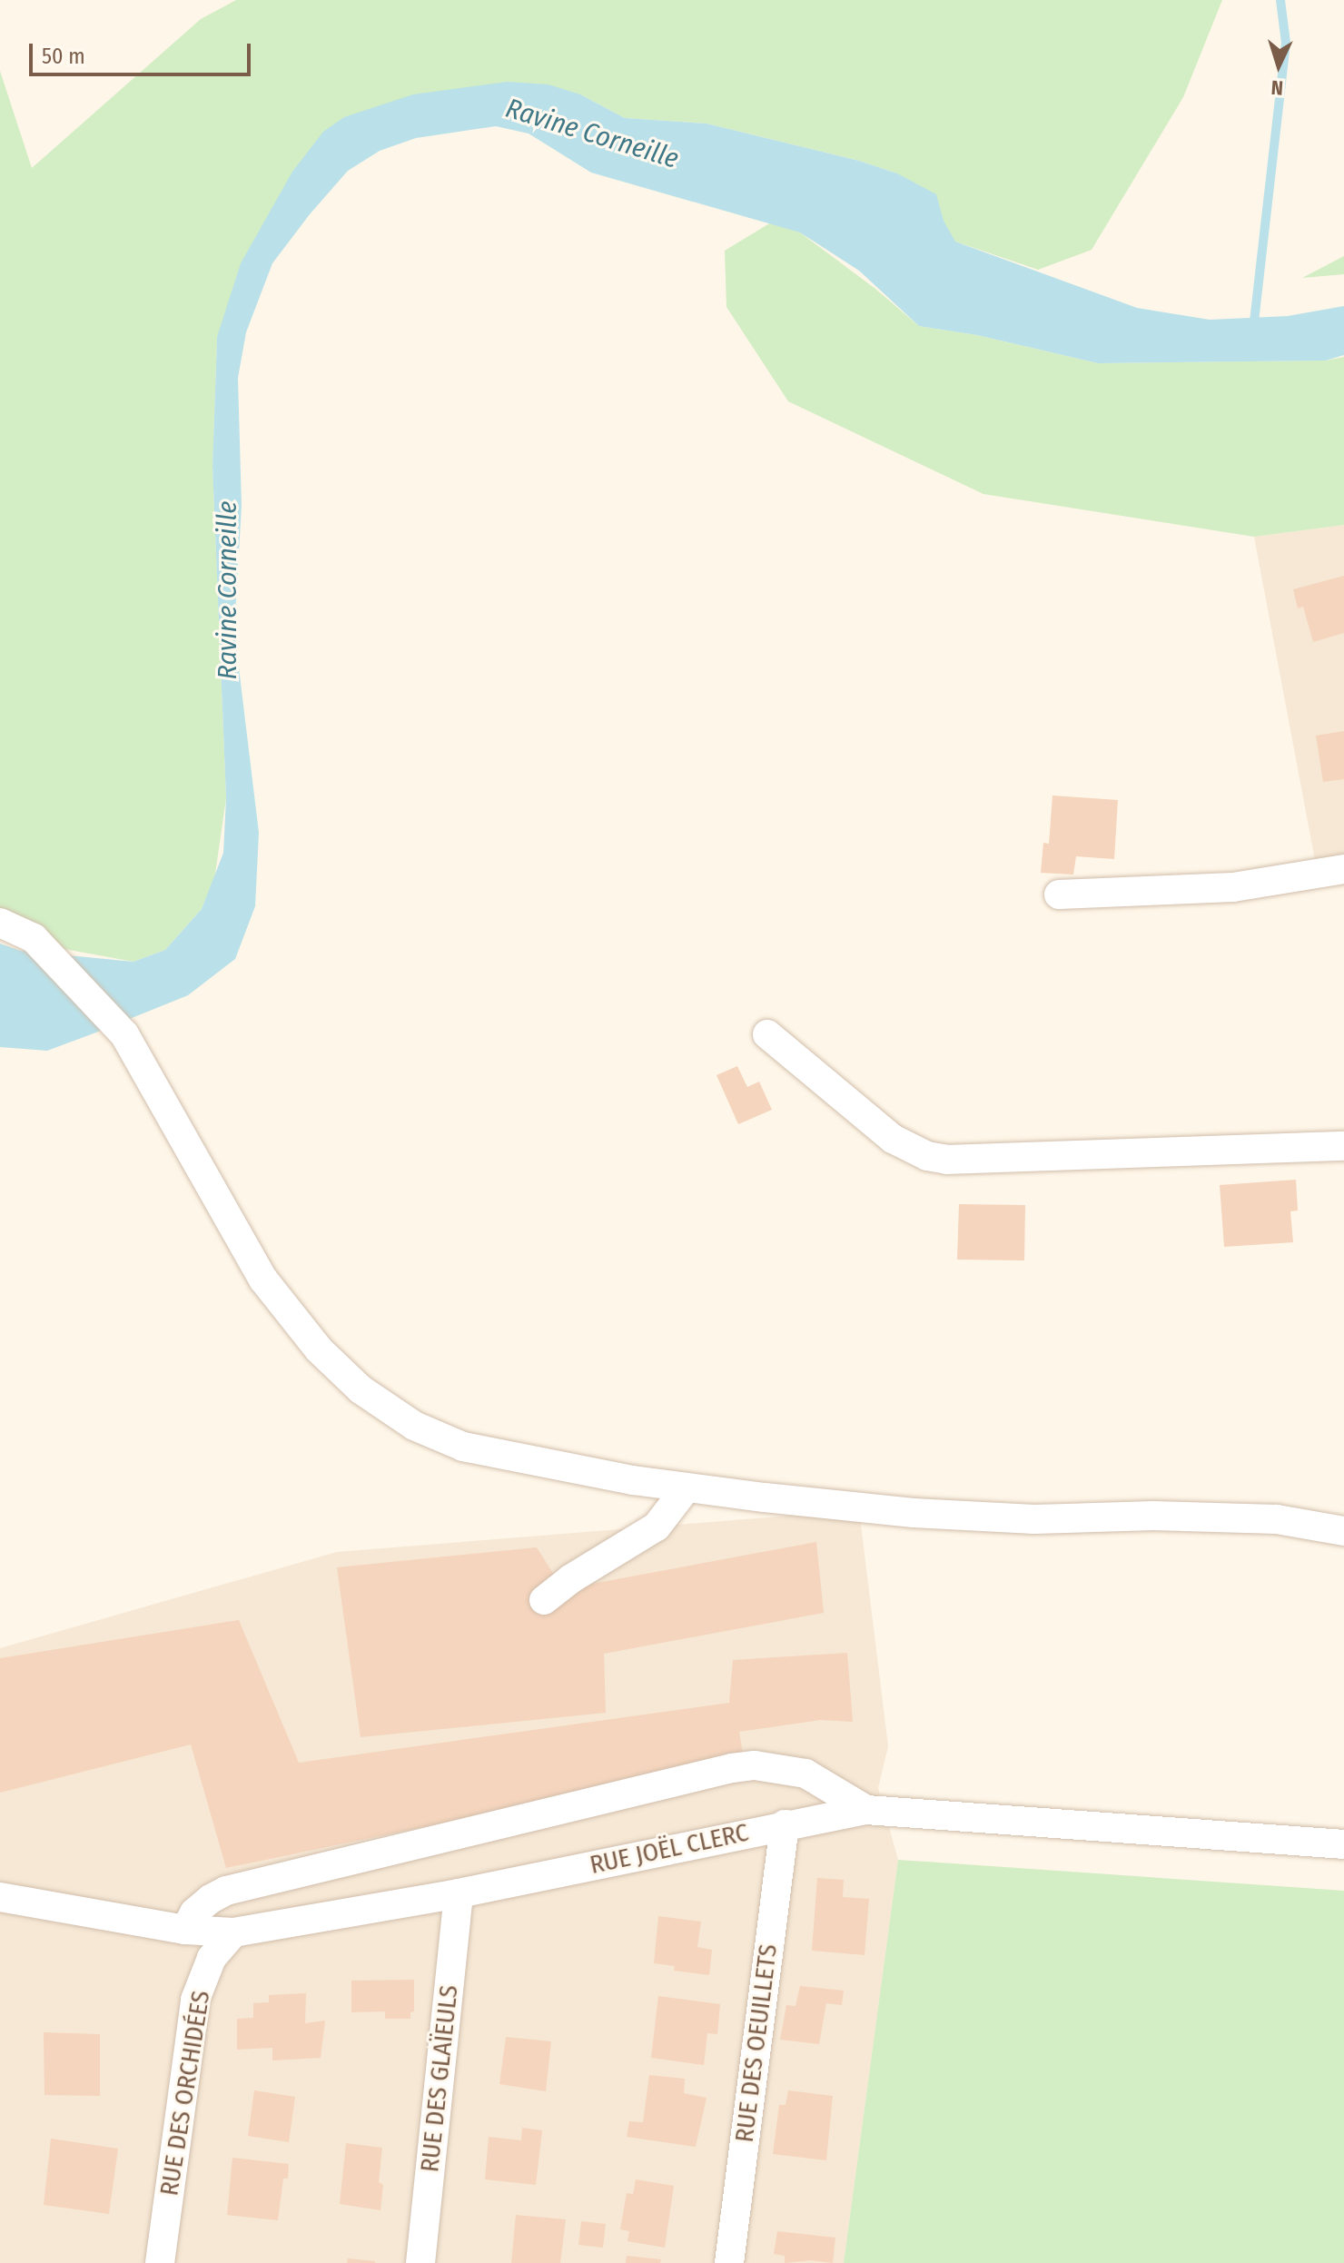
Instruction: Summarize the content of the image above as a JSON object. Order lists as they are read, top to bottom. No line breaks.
{"streets":{"street":["RUE JOËL CLERC","RUE DES OEUILLETS","RUE DES GLAÏEULS","RUE DES ORCHIDÉES"]},"crossings":[["RUE JOËL CLERC","RUE DES OEUILLETS"],["RUE JOËL CLERC","RUE DES GLAÏEULS"],["RUE JOËL CLERC","RUE DES ORCHIDÉES"]],"water":["Ravine Corneille"],"scale_bar":"50 m","north":"bottom"}
